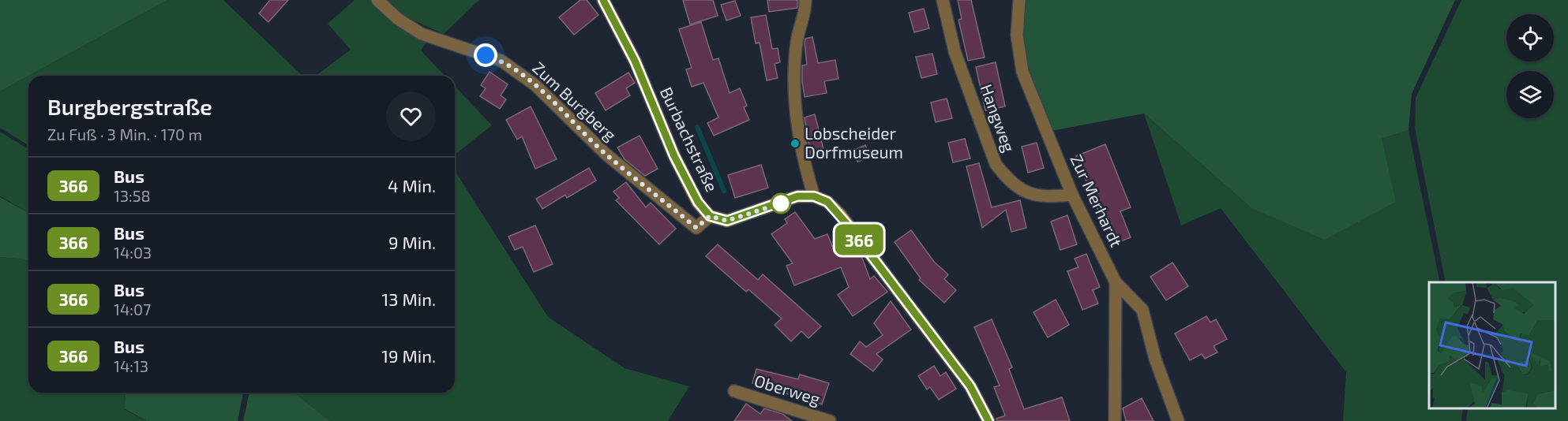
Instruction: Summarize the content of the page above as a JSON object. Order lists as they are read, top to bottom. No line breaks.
{"streets":{"street":["Zum Burgberg","Hangweg","Burbachstraße","Zur Merhardt","Oberweg"]},"crossings":[["Zum Burgberg","Burbachstraße"],["Hangweg","Zur Merhardt"]],"places":["Lobscheider Dorfmuseum"],"lines":["bus line 366"],"page":{"on_map":"366","heading":["Burgbergstraße","Zu Fuß · 3 Min. · 170 m"],"list":[{"mark":"366","name":"Bus","note":"13:58","value":"4 Min."},{"mark":"366","name":"Bus","note":"14:03","value":"9 Min."},{"mark":"366","name":"Bus","note":"14:07","value":"13 Min."},{"mark":"366","name":"Bus","note":"14:13","value":"19 Min."}]}}
